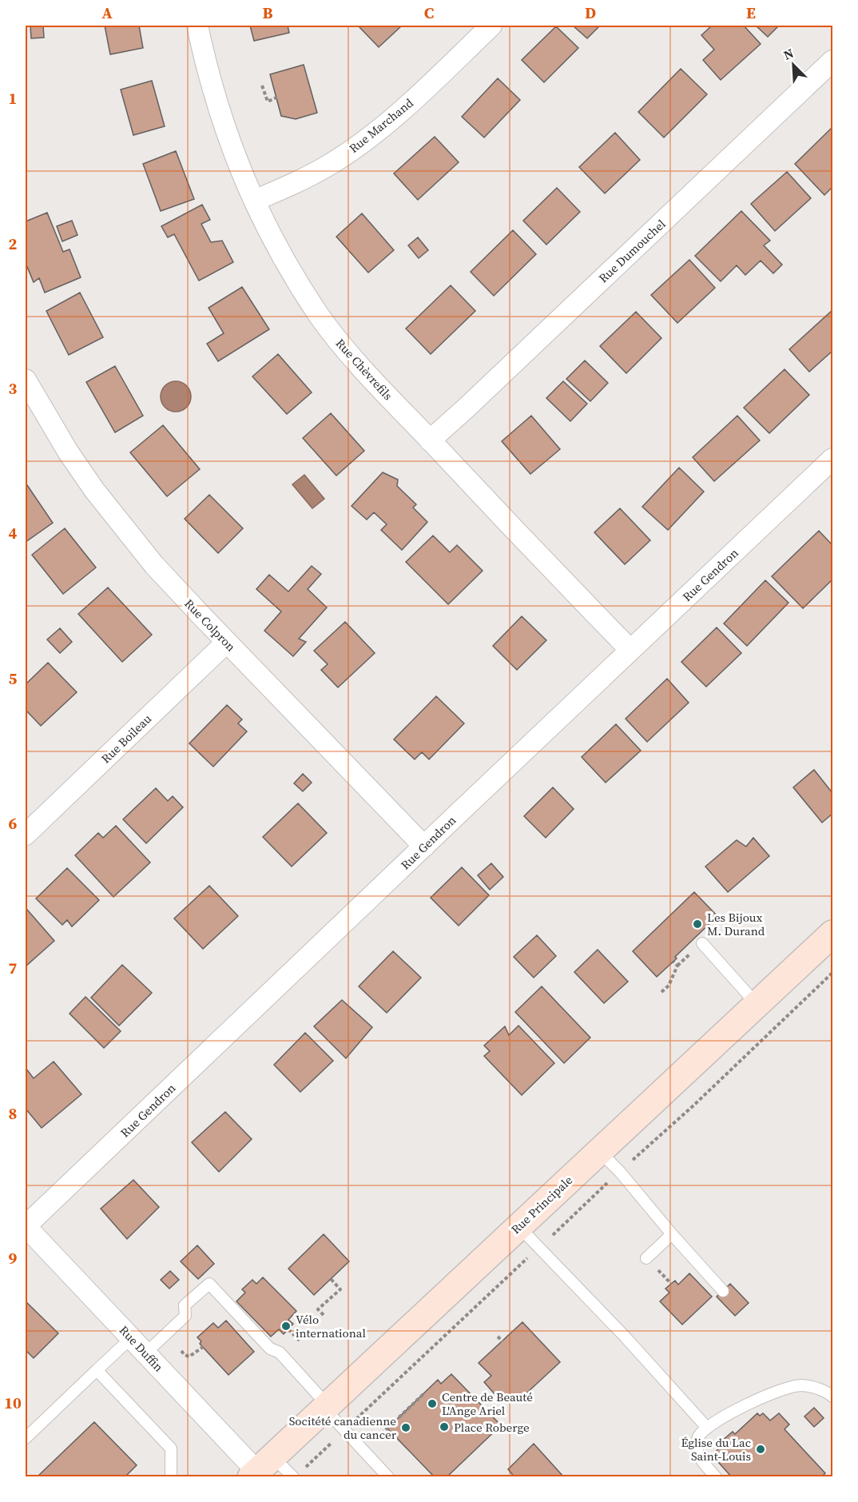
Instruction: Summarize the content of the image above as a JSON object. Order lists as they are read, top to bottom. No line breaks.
{"streets":{"street":["Rue Marchand","Rue Dumouchel","Rue Chèvrefils","Rue Gendron","Rue Colpron","Rue Boileau","Rue Principale","Rue Duffin"]},"crossings":[["Rue Marchand","Rue Chèvrefils"],["Rue Dumouchel","Rue Chèvrefils"],["Rue Chèvrefils","Rue Gendron"],["Rue Gendron","Rue Colpron"],["Rue Gendron","Rue Duffin"],["Rue Colpron","Rue Boileau"],["Rue Principale","Rue Duffin"]],"places":["Les Bijoux M. Durand","Vélo international","Centre de Beauté L'Ange Ariel","Place Roberge","Socitété canadienne du cancer","Église du Lac Saint-Louis"],"north":"top left","grid":{"columns":["A","B","C","D","E"],"rows":["1","2","3","4","5","6","7","8","9","10"]}}
